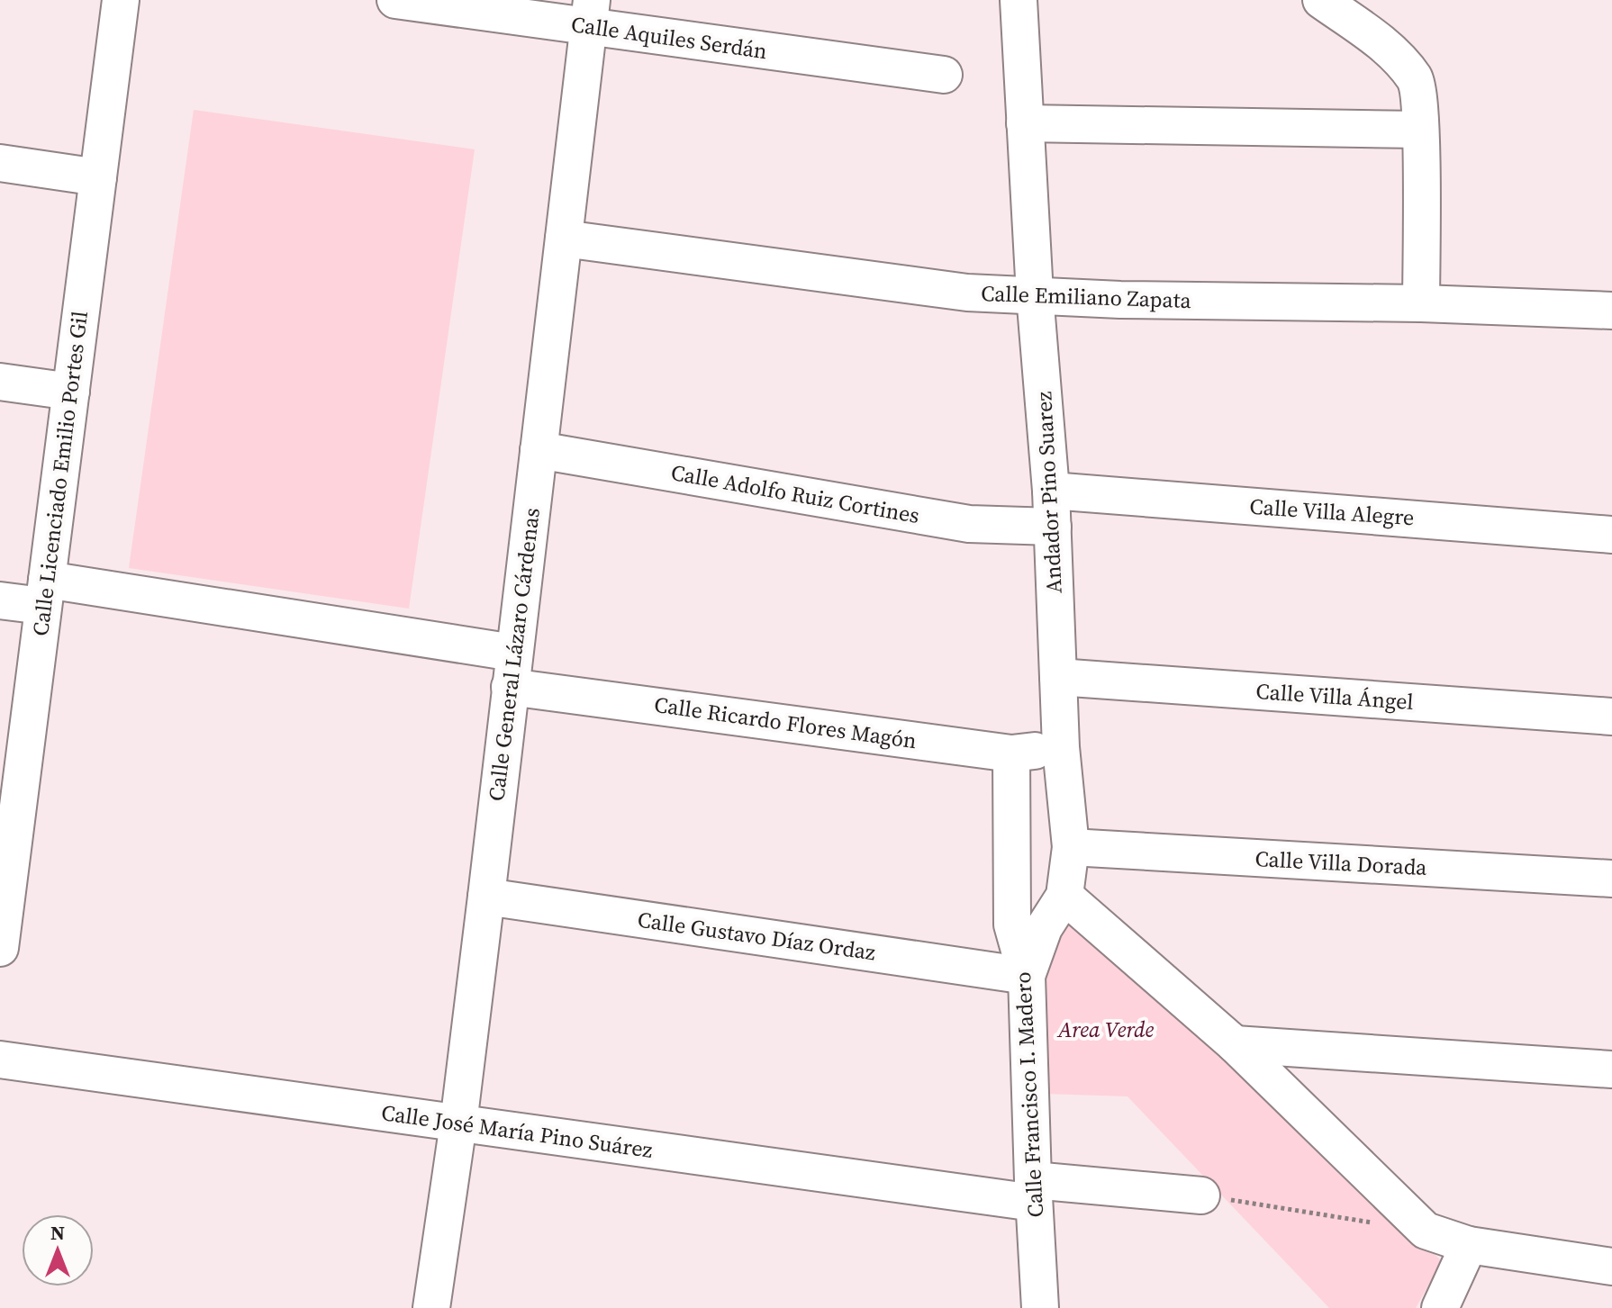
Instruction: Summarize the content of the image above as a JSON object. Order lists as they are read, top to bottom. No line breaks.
{"streets":{"street":["Calle Aquiles Serdán","Calle Emiliano Zapata","Calle Licenciado Emilio Portes Gil","Andador Pino Suarez","Calle Adolfo Ruiz Cortines","Calle Villa Alegre","Calle General Lázaro Cárdenas","Calle Villa Ángel","Calle Ricardo Flores Magón","Calle Villa Dorada","Calle Gustavo Díaz Ordaz","Calle Francisco I. Madero","Calle José María Pino Suárez"]},"crossings":[["Calle Aquiles Serdán","Calle General Lázaro Cárdenas"],["Calle Emiliano Zapata","Andador Pino Suarez"],["Calle Emiliano Zapata","Calle General Lázaro Cárdenas"],["Calle Licenciado Emilio Portes Gil","Calle Ricardo Flores Magón"],["Andador Pino Suarez","Calle Adolfo Ruiz Cortines"],["Andador Pino Suarez","Calle Villa Alegre"],["Andador Pino Suarez","Calle Villa Ángel"],["Andador Pino Suarez","Calle Ricardo Flores Magón"],["Andador Pino Suarez","Calle Villa Dorada"],["Andador Pino Suarez","Calle Gustavo Díaz Ordaz"],["Andador Pino Suarez","Calle Francisco I. Madero"],["Calle Adolfo Ruiz Cortines","Calle General Lázaro Cárdenas"],["Calle General Lázaro Cárdenas","Calle Ricardo Flores Magón"],["Calle General Lázaro Cárdenas","Calle Gustavo Díaz Ordaz"],["Calle General Lázaro Cárdenas","Calle José María Pino Suárez"],["Calle Ricardo Flores Magón","Calle Francisco I. Madero"],["Calle Gustavo Díaz Ordaz","Calle Francisco I. Madero"],["Calle Francisco I. Madero","Calle José María Pino Suárez"]],"parks":["Area Verde"],"north":"top"}
